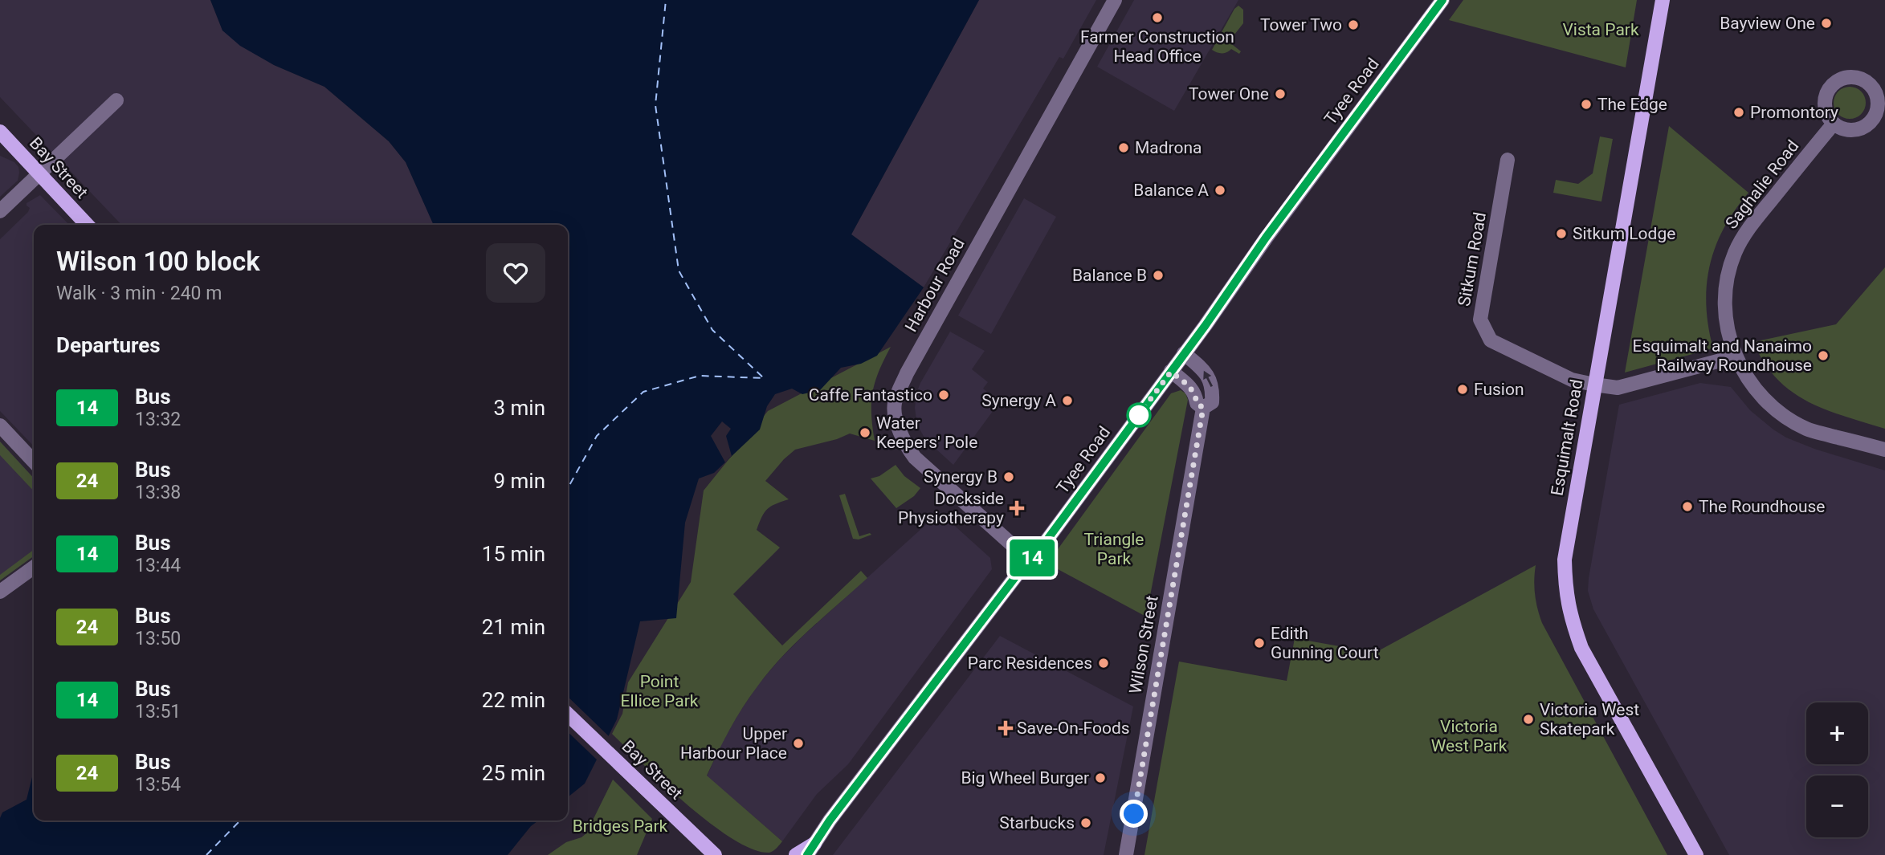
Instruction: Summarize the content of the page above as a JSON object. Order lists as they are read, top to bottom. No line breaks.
{"streets":{"main road":["Bay Street","Esquimalt Road"],"street":["Tyee Road","Saghalie Road","Sitkum Road","Harbour Road","Wilson Street"]},"crossings":[["Tyee Road","Harbour Road"],["Tyee Road","Wilson Street"],["Saghalie Road","Sitkum Road"],["Sitkum Road","Esquimalt Road"]],"parks":["Vista Park","Triangle Park","Point Ellice Park","Victoria West Park","Bridges Park"],"places":{"other":["Farmer Construction Head Office","Bayview One","Tower Two","Tower One","The Edge","Promontory","Madrona","Balance A","Sitkum Lodge","Balance B","Esquimalt and Nanaimo Railway Roundhouse","Fusion","Caffe Fantastico","Synergy A","Water Keepers' Pole","Synergy B","The Roundhouse","Edith Gunning Court","Parc Residences","Victoria West Skatepark","Upper Harbour Place","Big Wheel Burger","Starbucks"],"health":["Dockside Physiotherapy","Save-On-Foods"]},"lines":["bus line 14"],"page":{"on_map":"14","heading":[["Wilson 100 block","Walk · 3 min · 240 m"],"Departures"],"list":[{"mark":"14","name":"Bus","note":"13:32","value":"3 min"},{"mark":"24","name":"Bus","note":"13:38","value":"9 min"},{"mark":"14","name":"Bus","note":"13:44","value":"15 min"},{"mark":"24","name":"Bus","note":"13:50","value":"21 min"},{"mark":"14","name":"Bus","note":"13:51","value":"22 min"},{"mark":"24","name":"Bus","note":"13:54","value":"25 min"}],"map_buttons":["+","−"]}}
